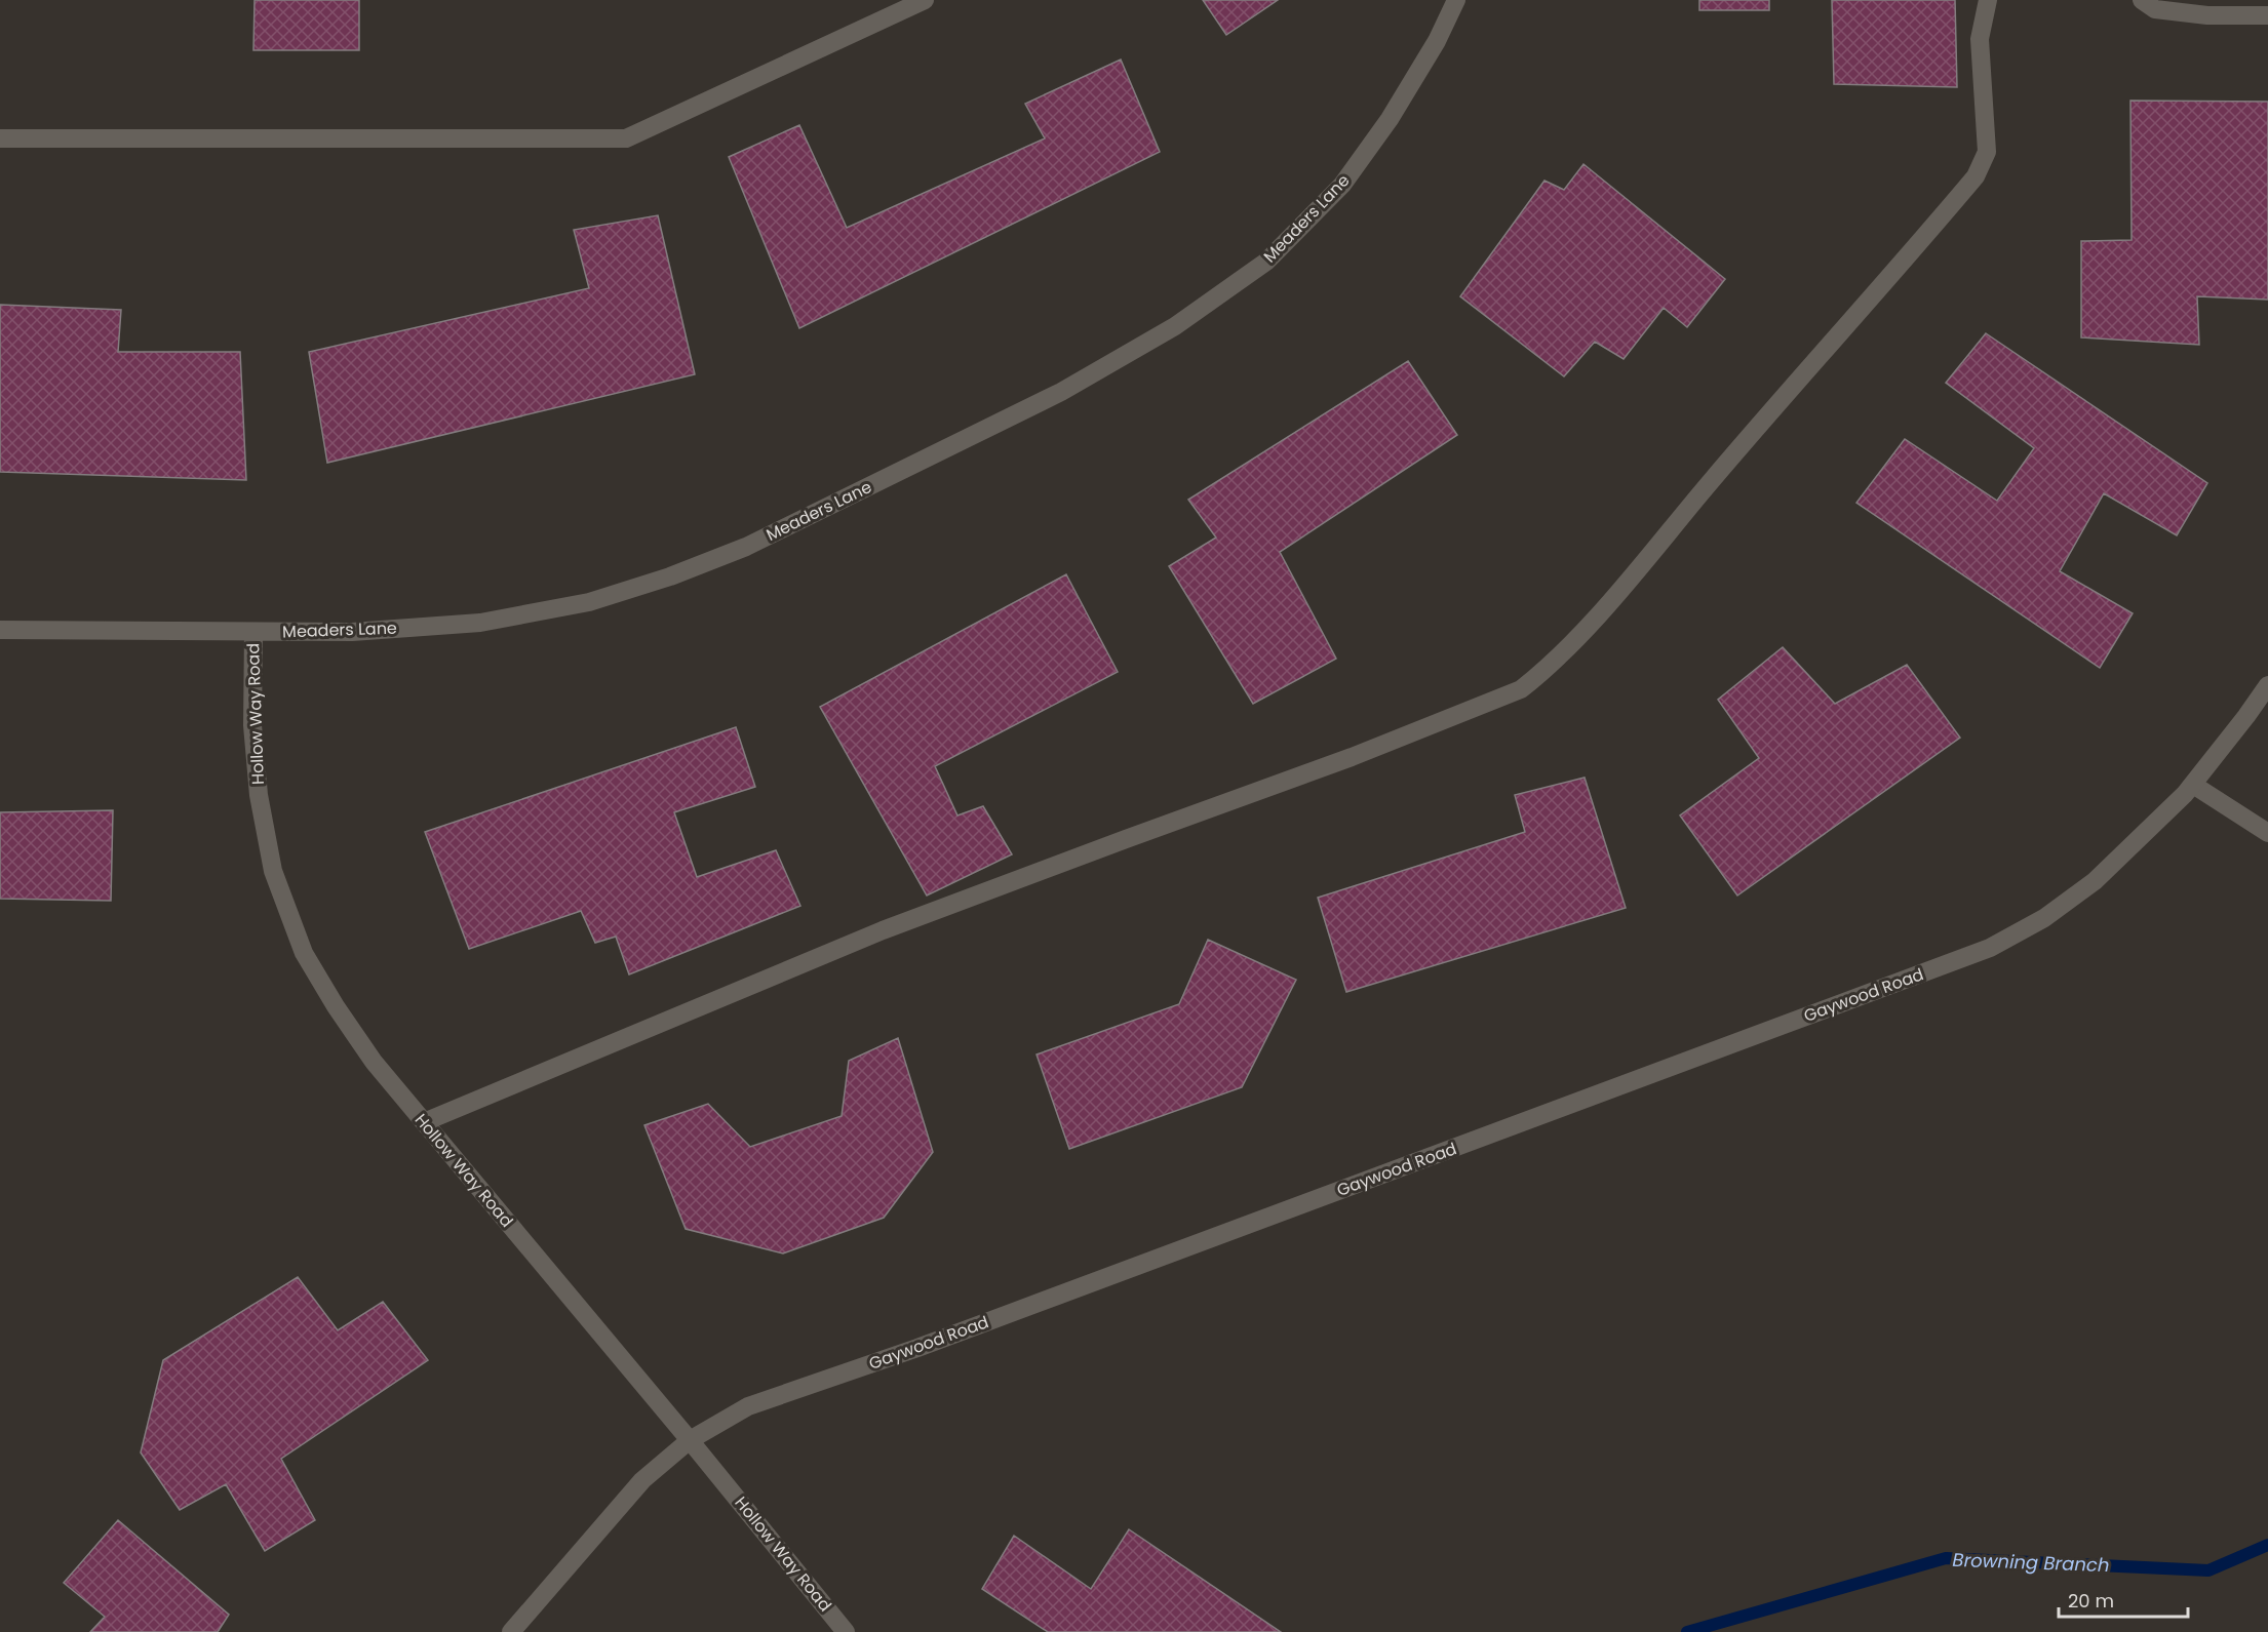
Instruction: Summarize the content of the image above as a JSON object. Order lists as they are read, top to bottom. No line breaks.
{"streets":{"street":["Meaders Lane","Hollow Way Road","Gaywood Road"]},"crossings":[["Meaders Lane","Hollow Way Road"],["Hollow Way Road","Gaywood Road"]],"water":["Browning Branch"],"scale_bar":"20 m"}
